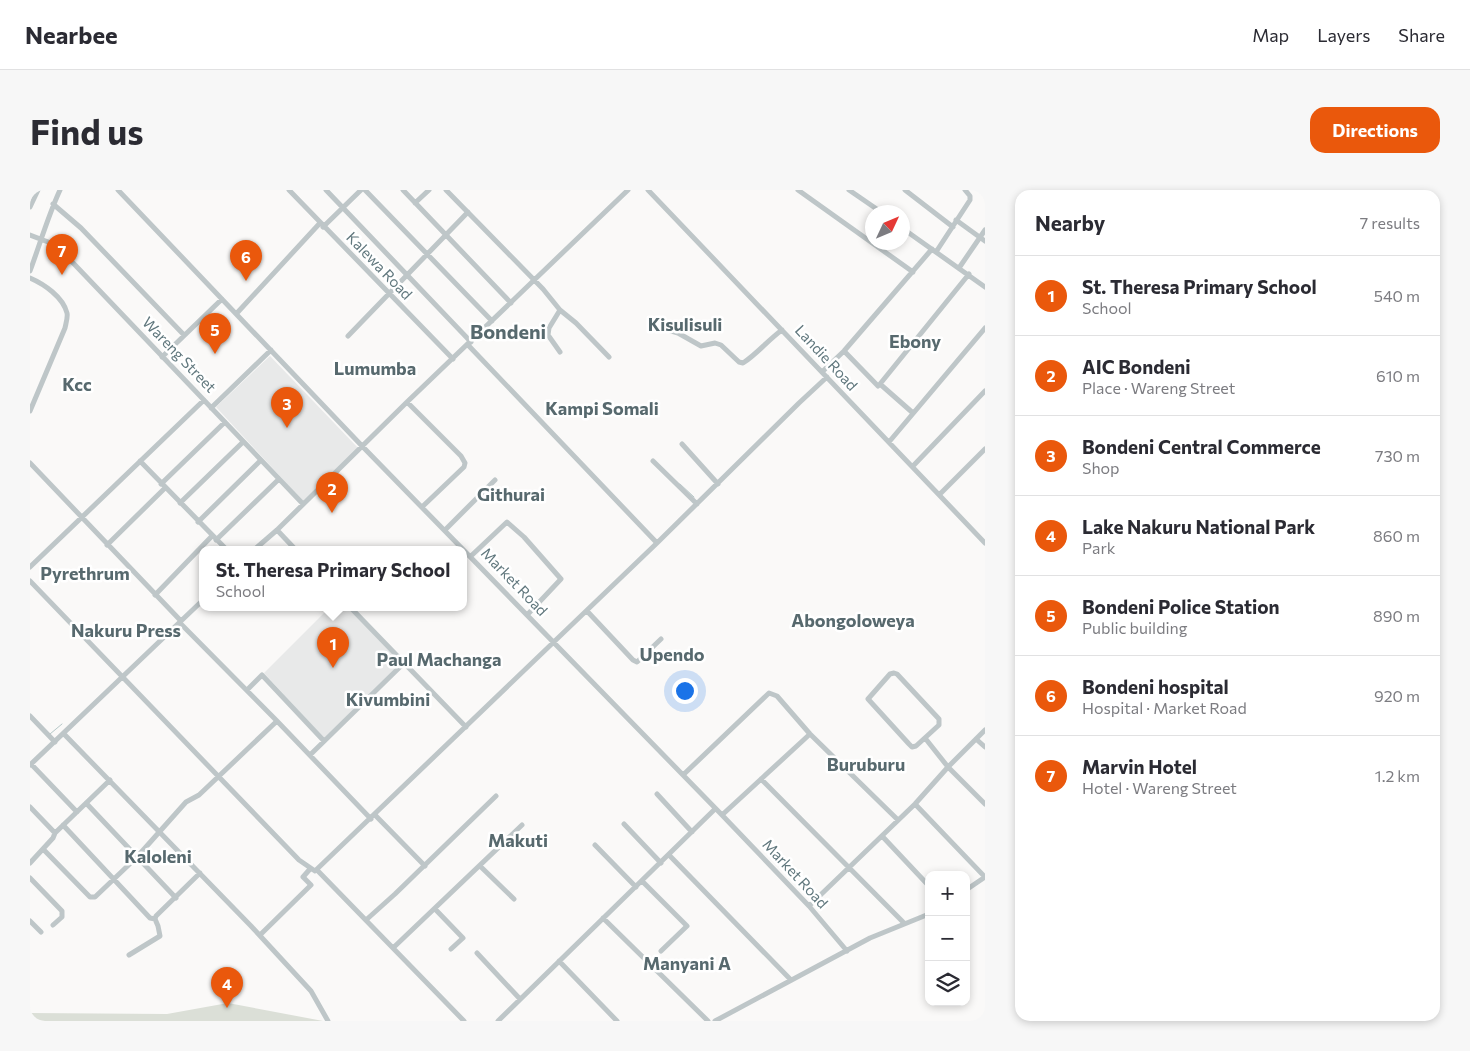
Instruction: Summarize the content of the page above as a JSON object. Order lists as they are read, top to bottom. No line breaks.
{"streets":{"street":["Kalewa Road","Wareng Street","Landie Road","Market Road"]},"districts":["Kisulisuli","Bondeni","Ebony","Lumumba","Kcc","Kampi Somali","Githurai","Pyrethrum","Abongoloweya","Nakuru Press","Upendo","Paul Machanga","Kivumbini","Buruburu","Makuti","Kaloleni","Manyani A"],"north":"top right","page":{"header":"Nearbee","nav":["Map","Layers","Share"],"buttons":"Directions","title":"Find us","heading":["Nearby","7 results"],"pins":["7","6","5","3","2","1","4"],"list":[{"mark":"1","name":"St. Theresa Primary School","note":"School","value":"540 m"},{"mark":"2","name":"AIC Bondeni","note":"Place · Wareng Street","value":"610 m"},{"mark":"3","name":"Bondeni Central Commerce","note":"Shop","value":"730 m"},{"mark":"4","name":"Lake Nakuru National Park","note":"Park","value":"860 m"},{"mark":"5","name":"Bondeni Police Station","note":"Public building","value":"890 m"},{"mark":"6","name":"Bondeni hospital","note":"Hospital · Market Road","value":"920 m"},{"mark":"7","name":"Marvin Hotel","note":"Hotel · Wareng Street","value":"1.2 km"}],"popup":["St. Theresa Primary School","School"],"map_buttons":["+","−"]}}
